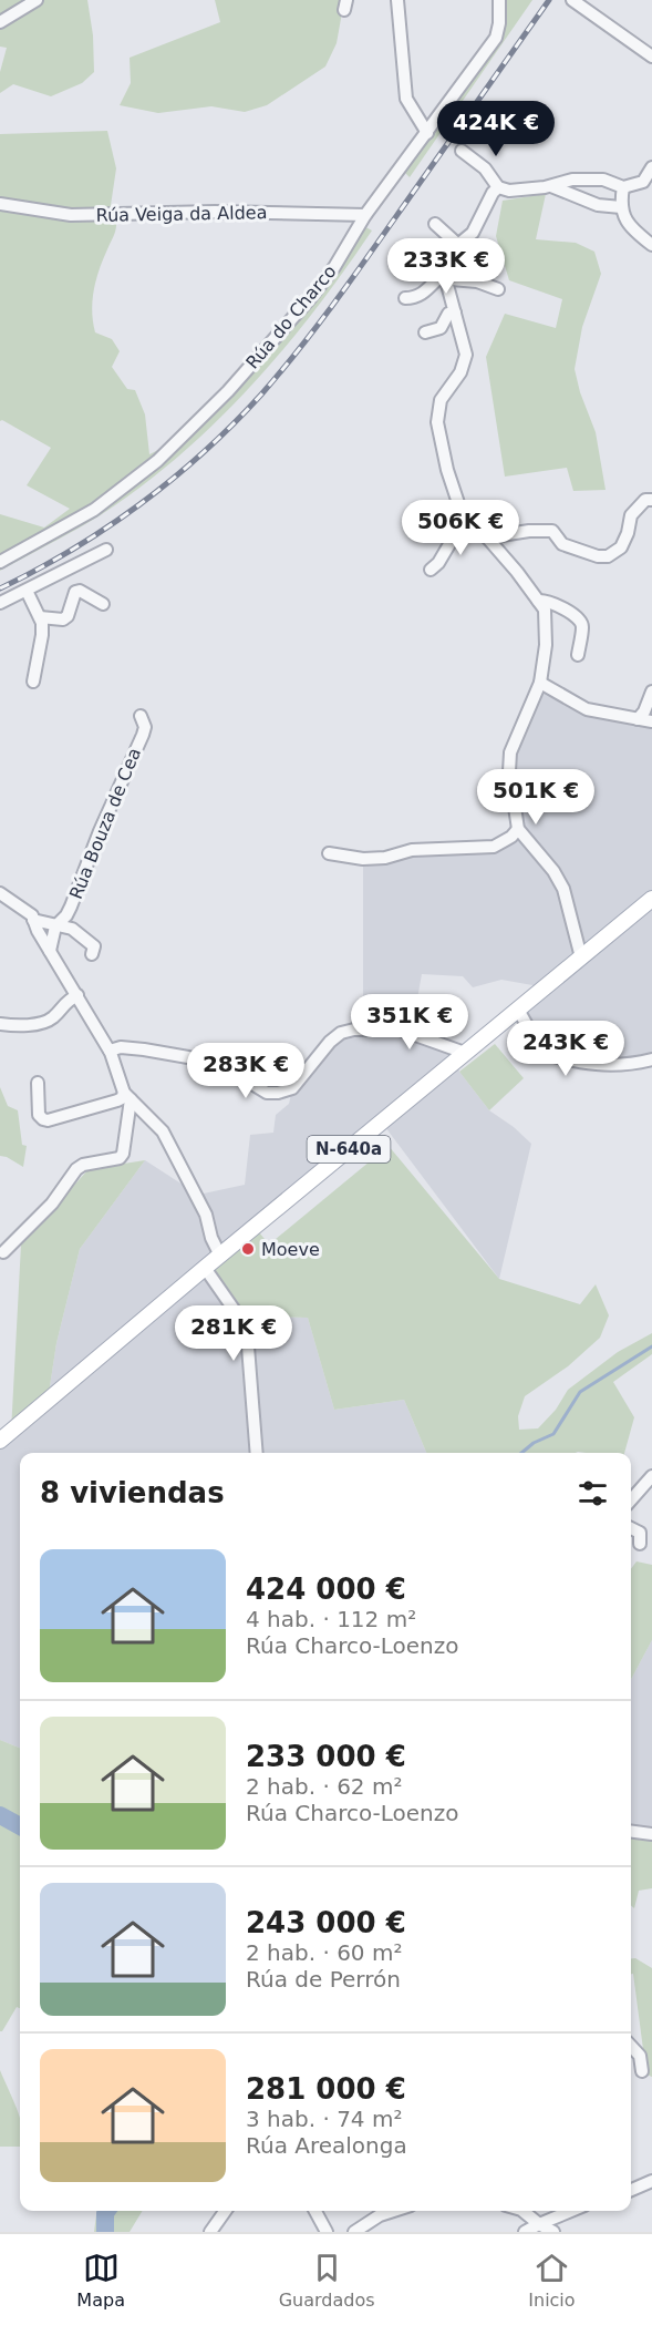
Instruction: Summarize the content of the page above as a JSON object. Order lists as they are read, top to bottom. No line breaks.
{"streets":{"main road":["N-640a"],"street":["Rúa Veiga da Aldea","Rúa do Charco","Rúa Bouza de Cea"]},"crossings":[["Rúa Veiga da Aldea","Rúa do Charco"]],"places":["Moeve"],"page":{"price":["424K €","233K €","506K €","501K €","351K €","243K €","283K €","281K €"],"heading":"8 viviendas","list":[{"name":"424 000 €","note":"4 hab. · 112 m² · Rúa Charco-Loenzo"},{"name":"233 000 €","note":"2 hab. · 62 m² · Rúa Charco-Loenzo"},{"name":"243 000 €","note":"2 hab. · 60 m² · Rúa de Perrón"},{"name":"281 000 €","note":"3 hab. · 74 m² · Rúa Arealonga"}],"tabs":["Mapa","Guardados","Inicio"]}}
